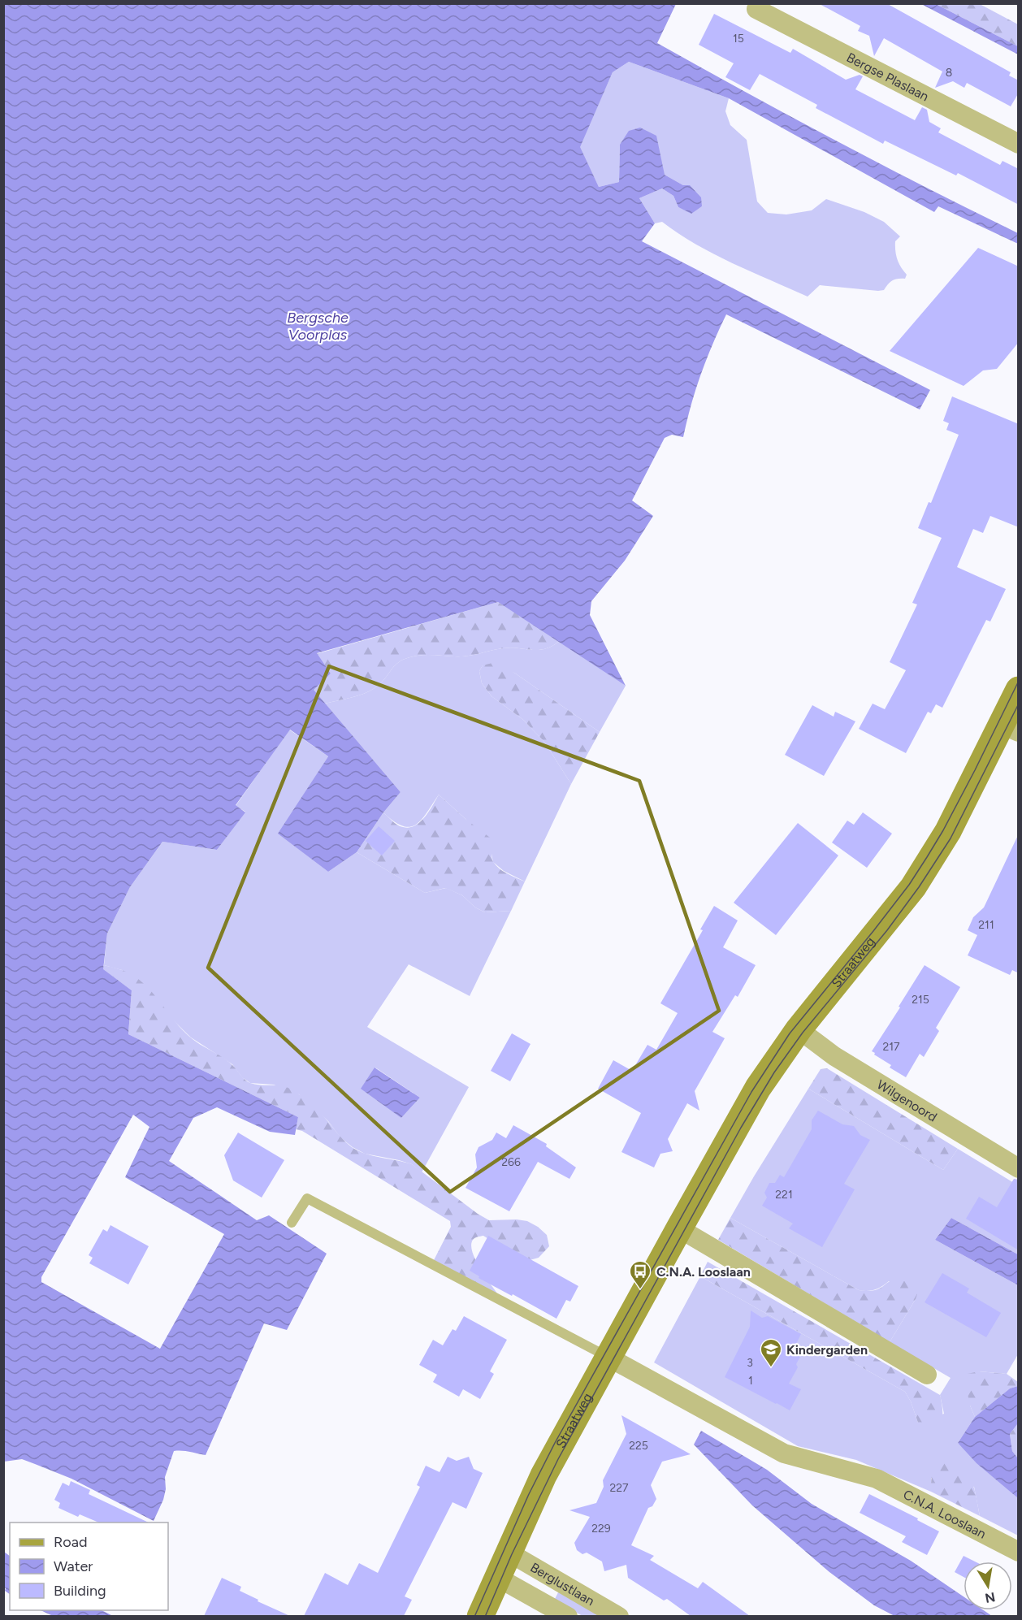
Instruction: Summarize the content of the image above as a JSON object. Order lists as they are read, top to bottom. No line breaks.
{"streets":{"street":["Bergse Plaslaan","Straatweg","Wilgenoord","C.N.A. Looslaan","Berglustlaan"]},"crossings":[["Straatweg","Wilgenoord"],["Straatweg","C.N.A. Looslaan"],["Straatweg","Berglustlaan"]],"water":["Bergsche Voorplas"],"places":{"bus stop":["C.N.A. Looslaan"],"school or university":["Kindergarden"]},"house_numbers":["15","8","211","215","217","266","221","3","1","225","227","229"],"legend":["Road","Water","Building"],"north":"bottom"}
